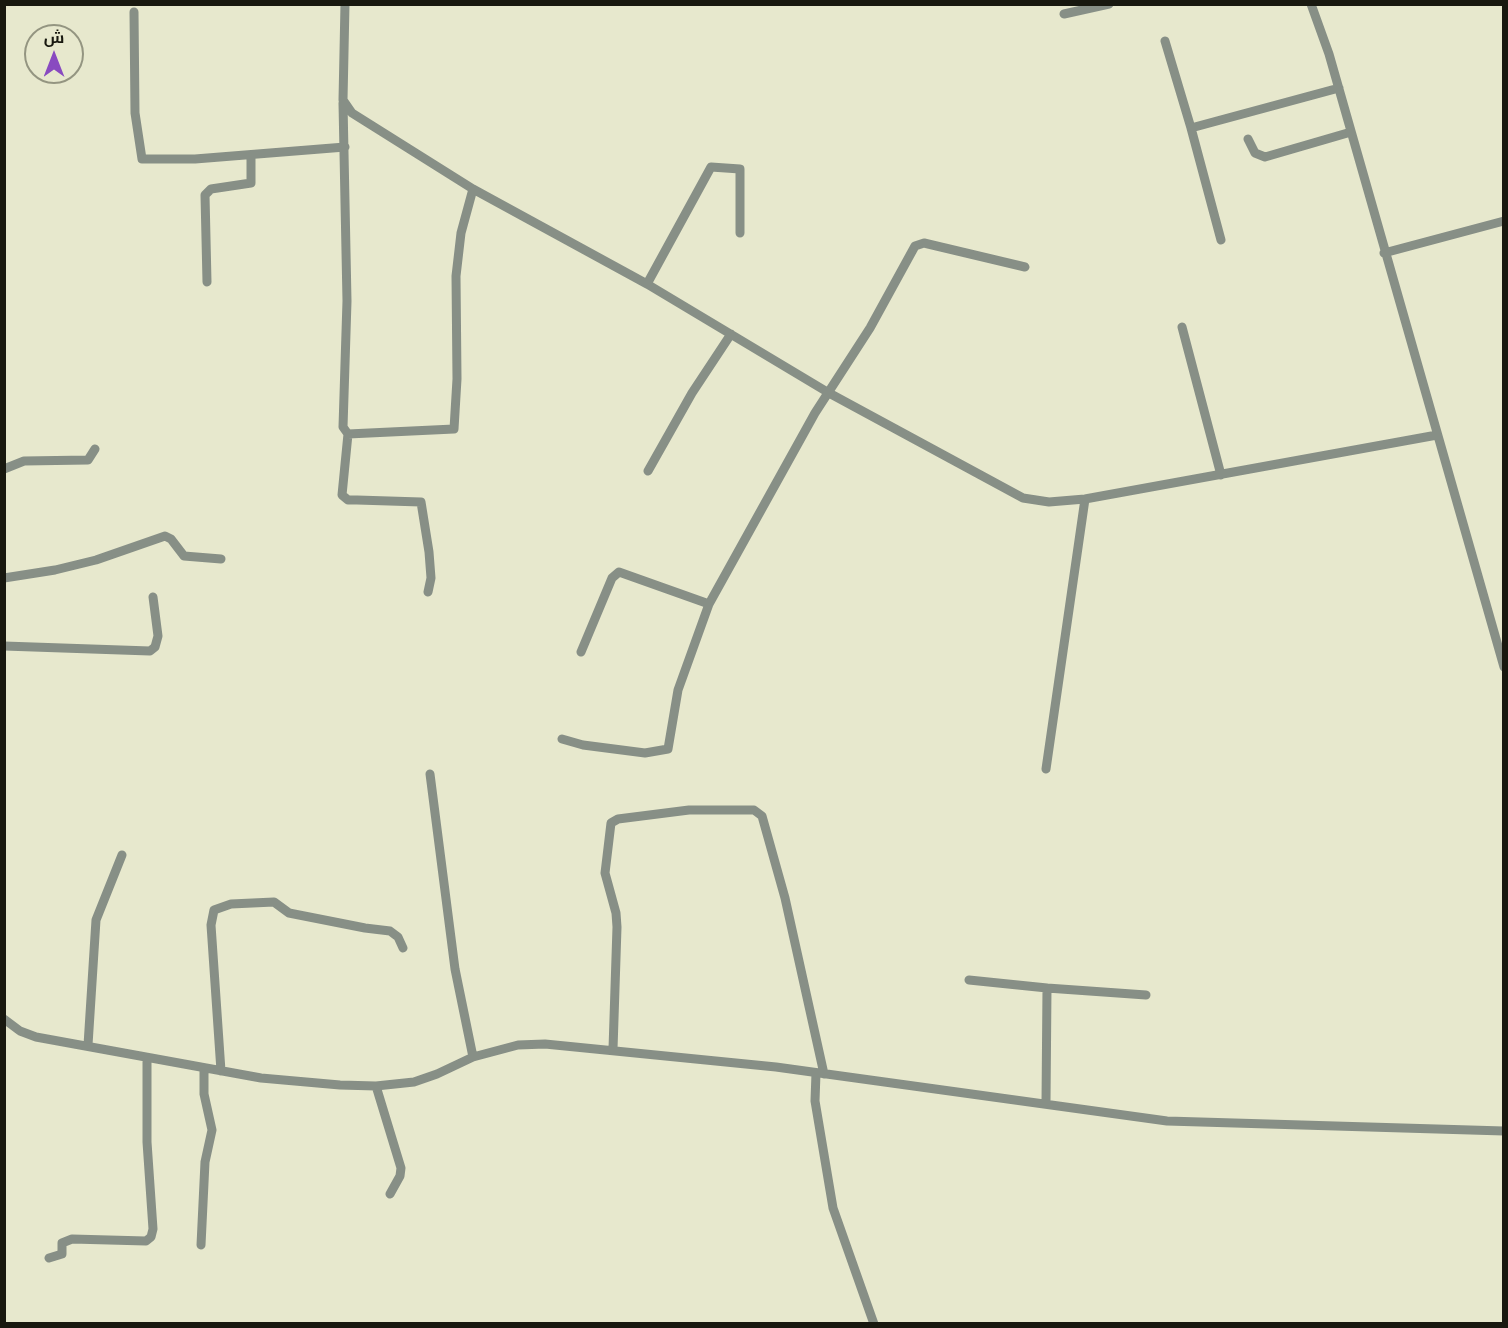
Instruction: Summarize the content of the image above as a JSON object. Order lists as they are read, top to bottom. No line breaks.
{"north":"top"}
